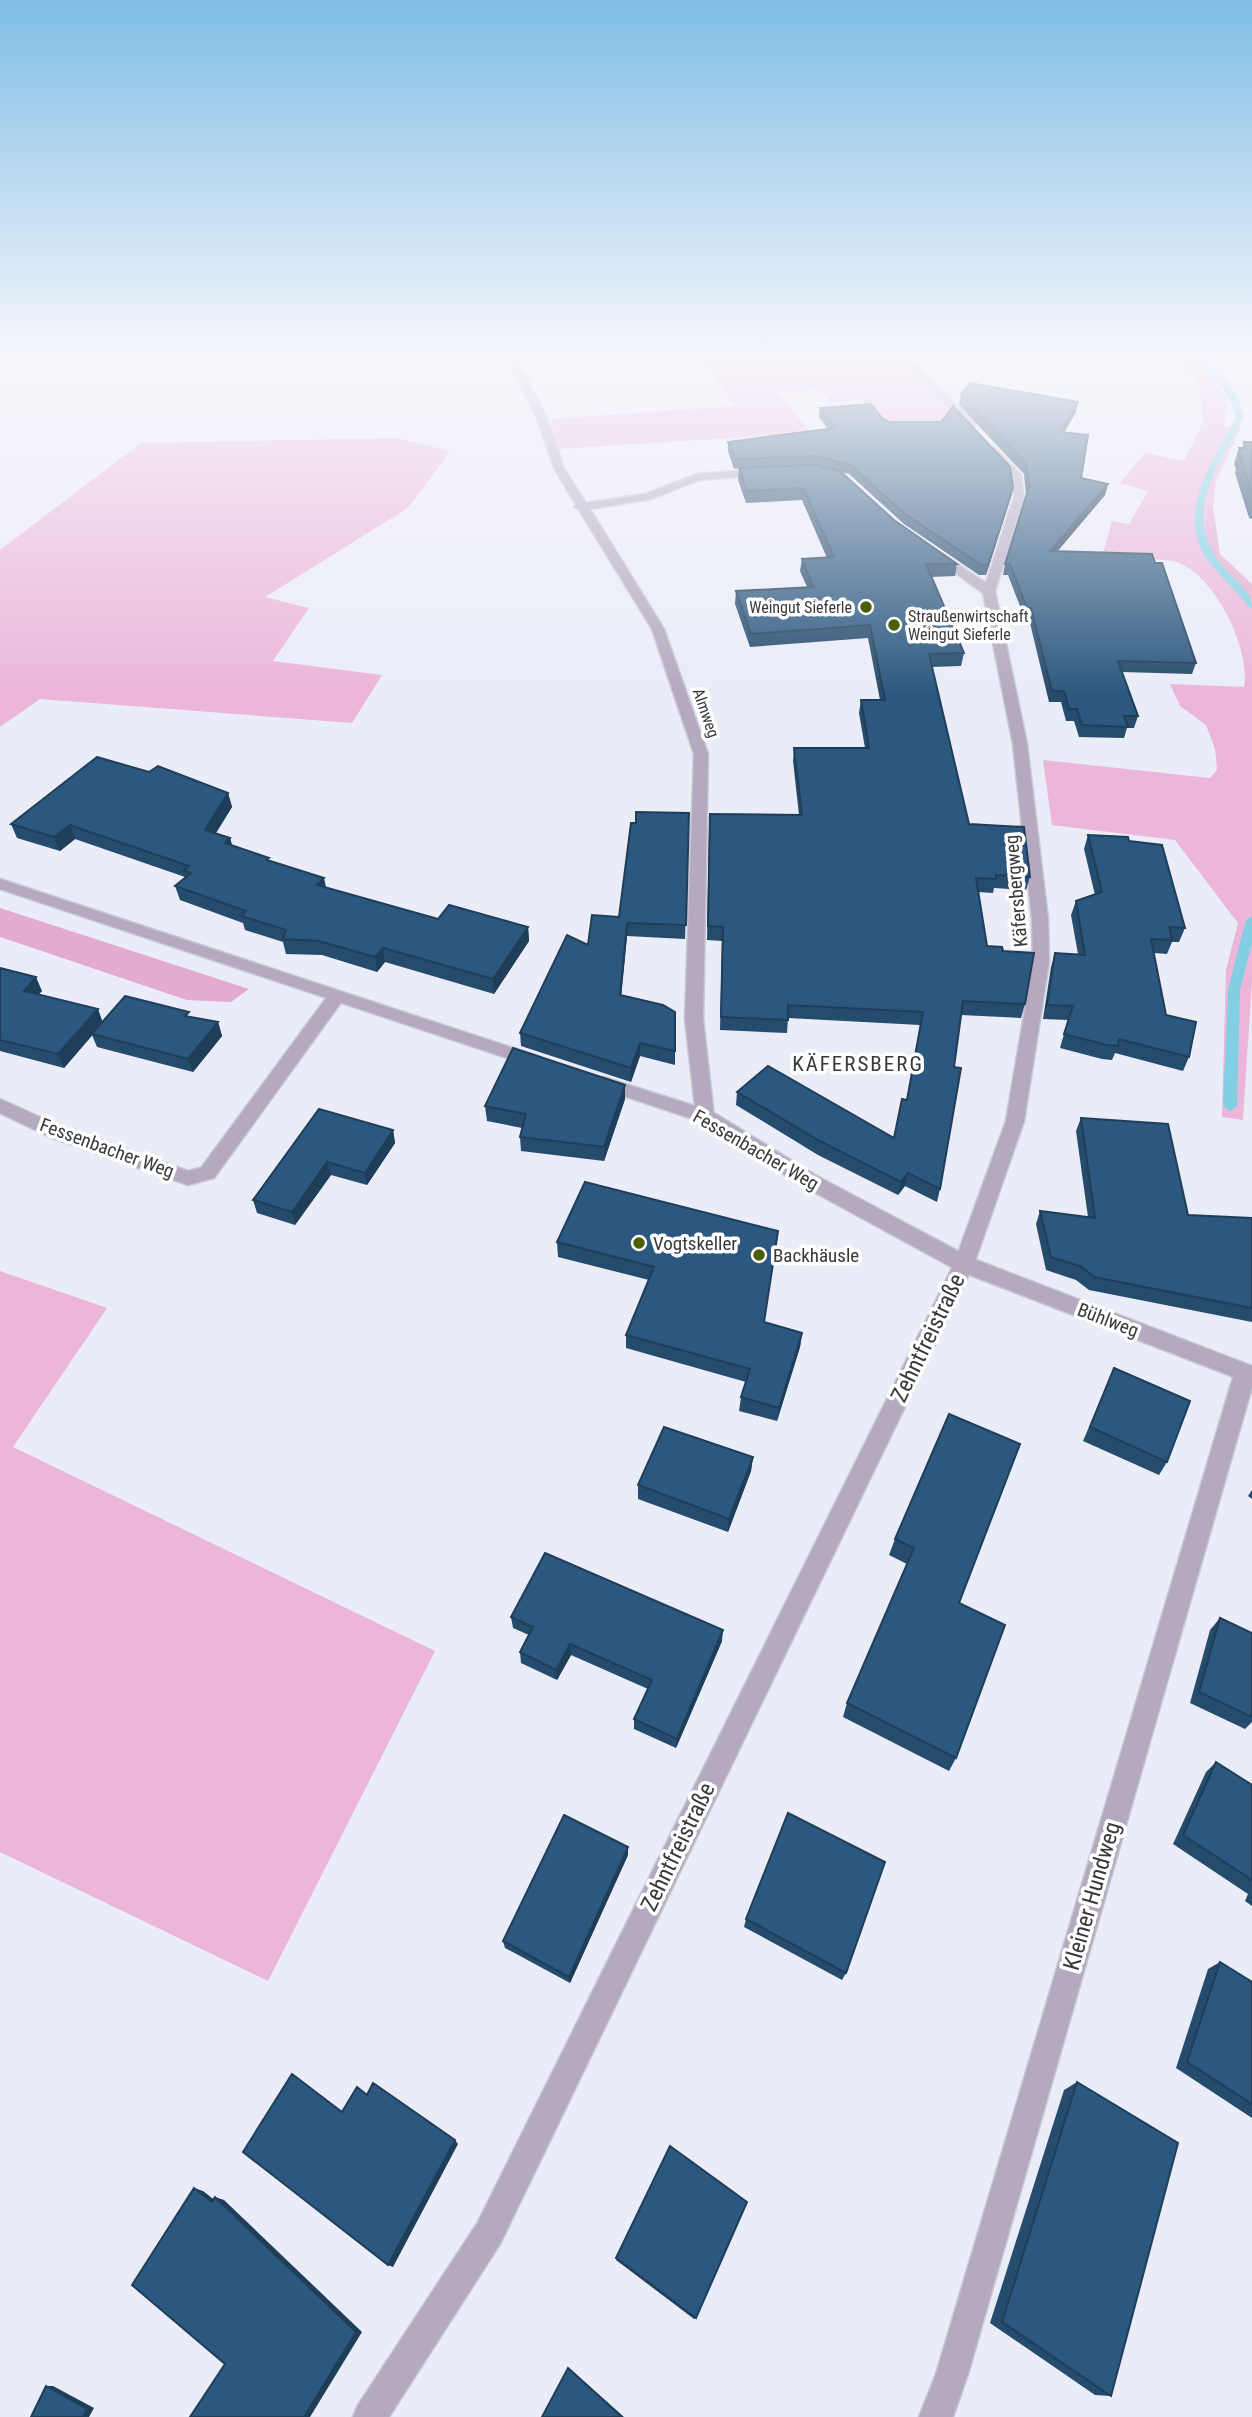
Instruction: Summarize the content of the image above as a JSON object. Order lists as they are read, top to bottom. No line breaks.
{"streets":{"street":["Almweg","Käfersbergweg","Fessenbacher Weg","Bühlweg","Zehntfreistraße","Kleiner Hundweg"]},"crossings":[["Almweg","Fessenbacher Weg"],["Käfersbergweg","Fessenbacher Weg"],["Käfersbergweg","Bühlweg"],["Käfersbergweg","Zehntfreistraße"],["Fessenbacher Weg","Bühlweg"],["Fessenbacher Weg","Zehntfreistraße"],["Bühlweg","Zehntfreistraße"],["Bühlweg","Kleiner Hundweg"]],"districts":["KÄFERSBERG"],"places":["Weingut Sieferle","Straußenwirtschaft Weingut Sieferle","Vogtskeller","Backhäusle"]}
